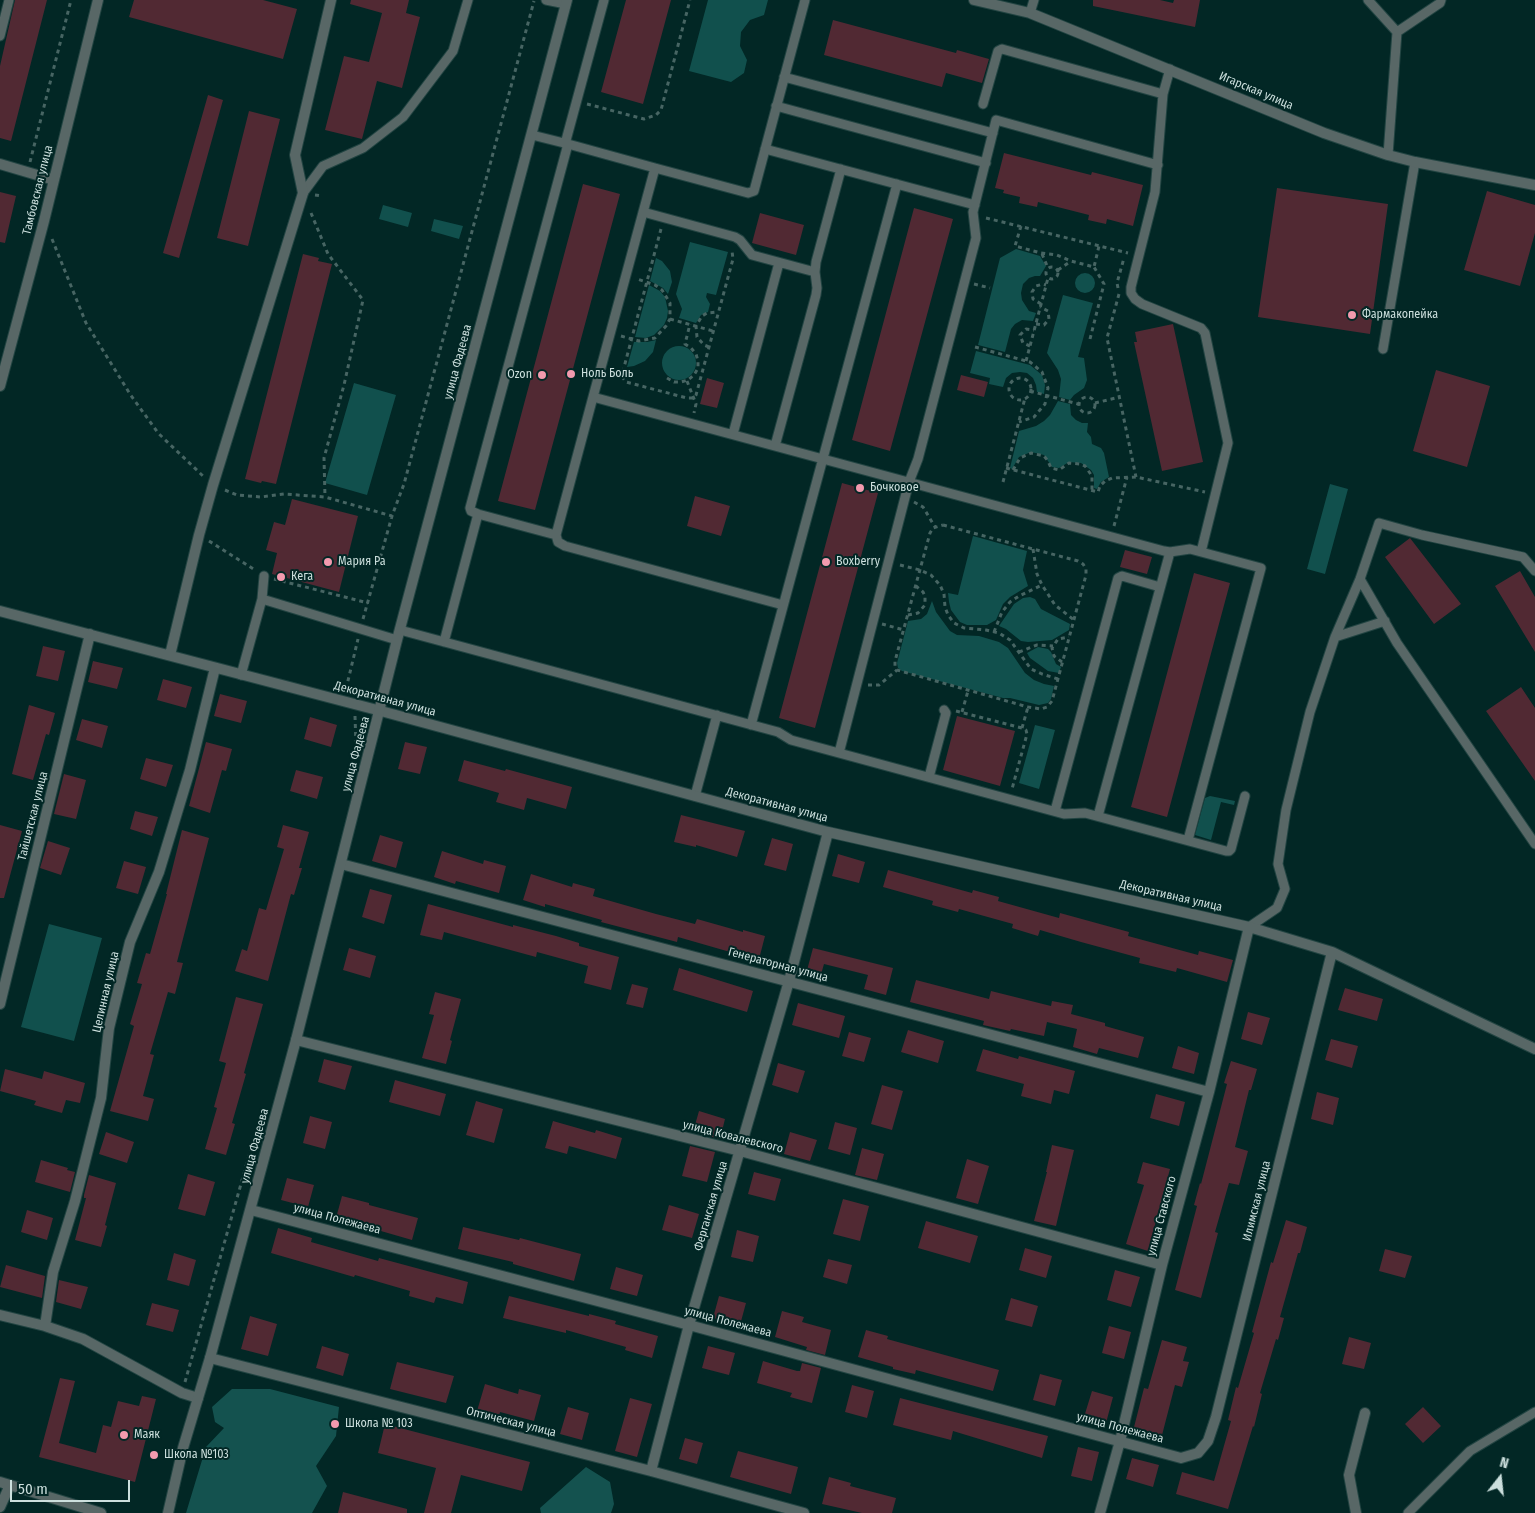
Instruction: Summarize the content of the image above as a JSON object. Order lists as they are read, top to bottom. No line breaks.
{"streets":{"street":["Игарская улица","Тамбовская улица","улица Фадеева","Декоративная улица","Тайшетская улица","Генераторная улица","Целинная улица","улица Ковалевского","Илимская улица","Ферганская улица","улица Ставского","улица Полежаева","Оптическая улица"]},"crossings":[["улица Фадеева","Декоративная улица"],["улица Фадеева","Генераторная улица"],["улица Фадеева","улица Ковалевского"],["улица Фадеева","улица Полежаева"],["улица Фадеева","Оптическая улица"],["Декоративная улица","Тайшетская улица"],["Декоративная улица","Целинная улица"],["Декоративная улица","Илимская улица"],["Декоративная улица","Ферганская улица"],["Декоративная улица","улица Ставского"],["Генераторная улица","Ферганская улица"],["Генераторная улица","улица Ставского"],["улица Ковалевского","Ферганская улица"],["улица Ковалевского","улица Ставского"],["Илимская улица","улица Полежаева"],["Ферганская улица","улица Полежаева"],["Ферганская улица","Оптическая улица"],["улица Ставского","улица Полежаева"]],"places":["Фармакопейка","Ноль Боль","Ozon","Бочковое","Мария Ра","Boxberry","Кега","Школа № 103","Маяк","Школа №103"],"scale_bar":"50 m","north":"top"}
